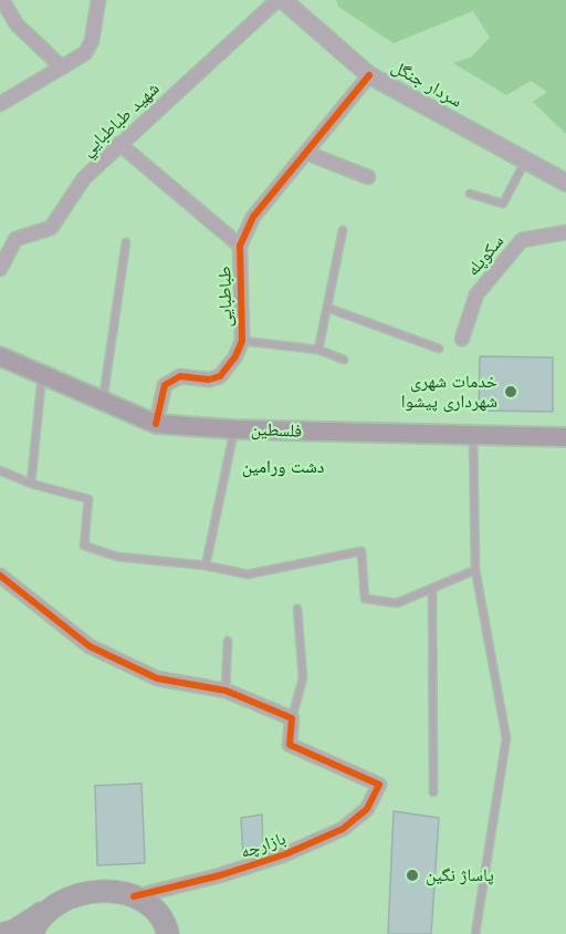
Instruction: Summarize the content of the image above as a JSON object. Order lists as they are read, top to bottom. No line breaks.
{"streets":{"main road":["فلسطین"],"street":["سردار جنگل","شهيد طباطبايي","سکوپله","طباطبایی","بازارچه"]},"crossings":[["سردار جنگل","طباطبایی"],["طباطبایی","فلسطین"]],"parks":["دشت ورامین"],"places":["خدمات شهری شهرداری پیشوا","پاساژ نگین"]}
